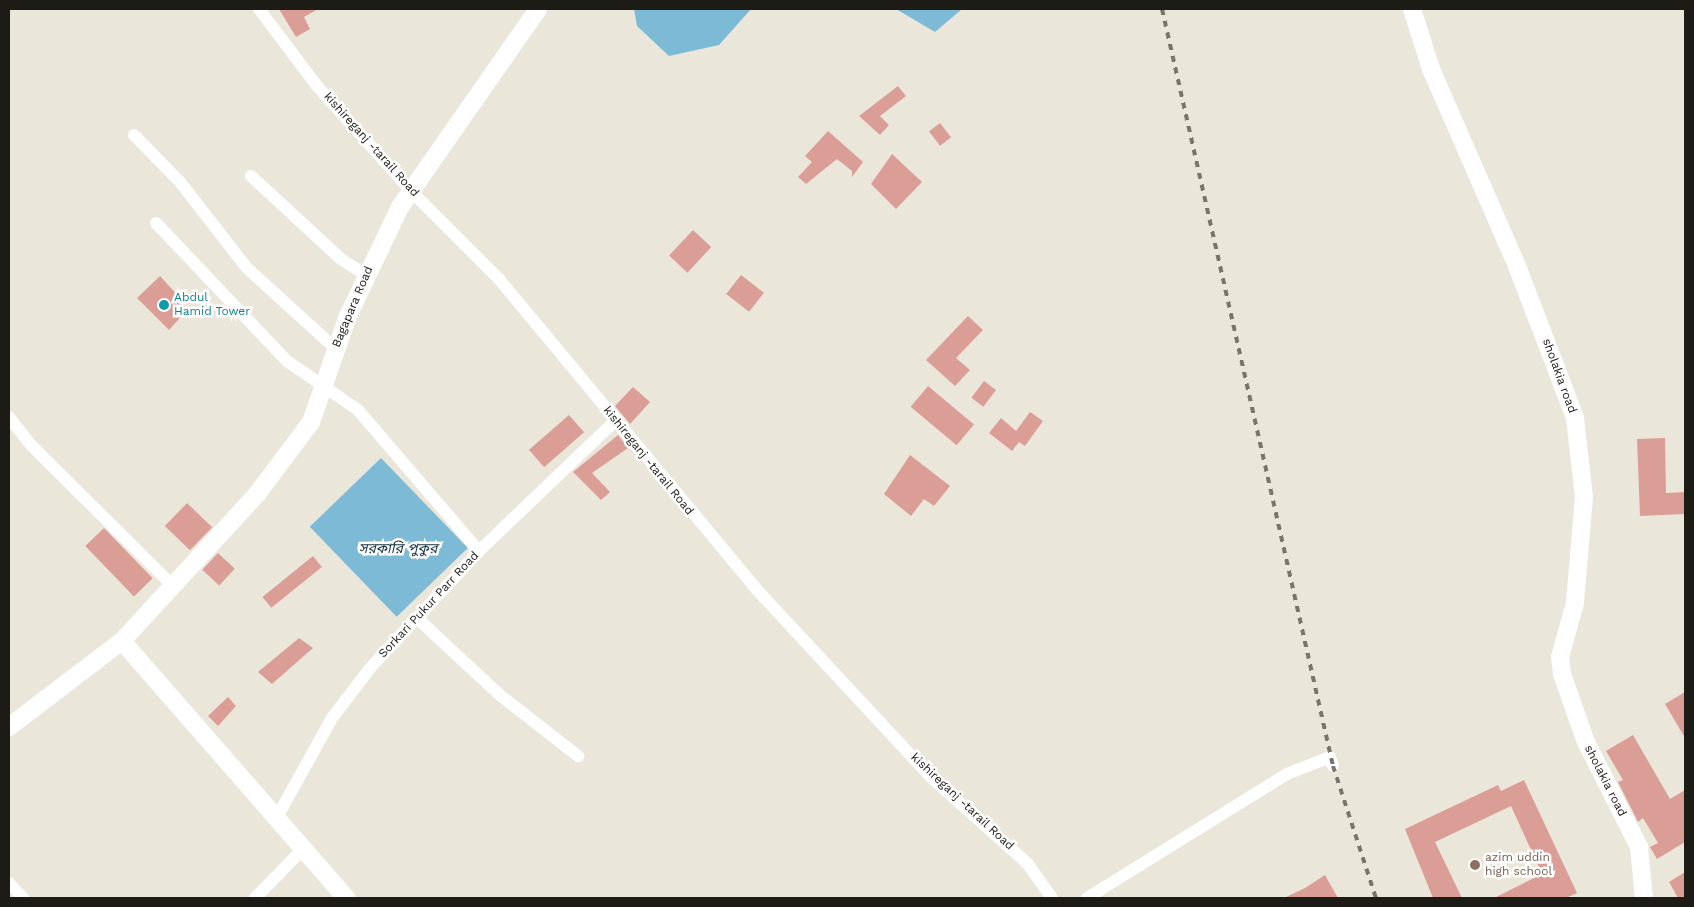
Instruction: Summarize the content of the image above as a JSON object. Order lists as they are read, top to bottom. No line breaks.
{"streets":{"street":["kishireganj -tarail Road","Bagapara Road","sholakia road","Sorkari Pukur Parr Road"]},"crossings":[["kishireganj -tarail Road","Bagapara Road"],["kishireganj -tarail Road","Sorkari Pukur Parr Road"]],"water":["সরকারি পুকুর"],"places":["Abdul Hamid Tower","azim uddin high school"]}
